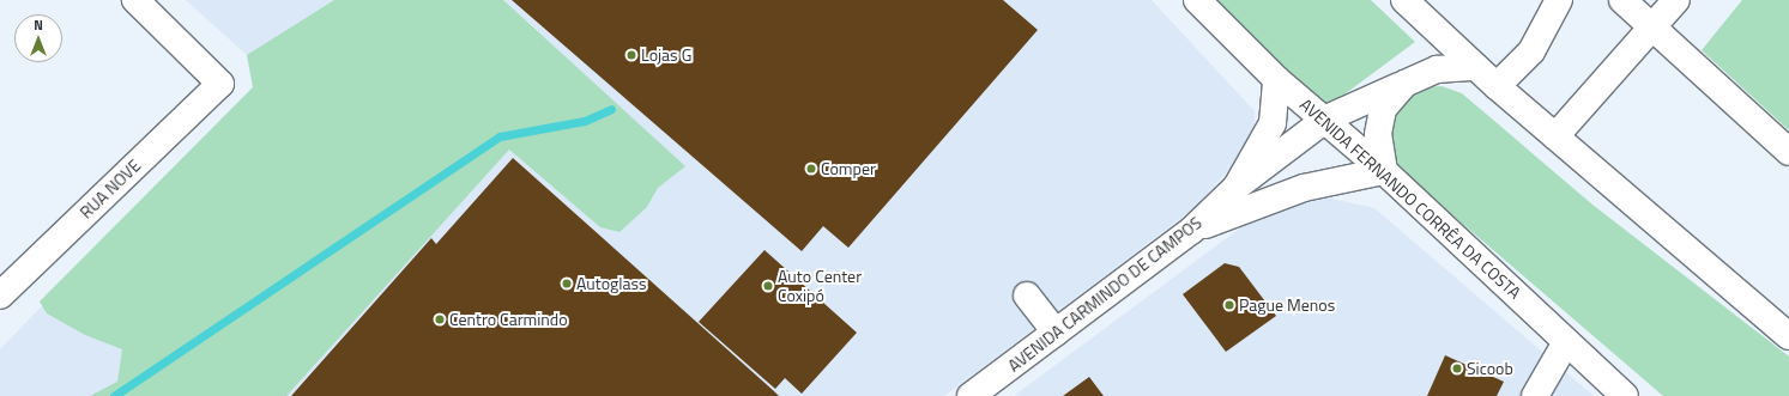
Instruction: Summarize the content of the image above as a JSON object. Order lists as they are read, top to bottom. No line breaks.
{"streets":{"main road":["RUA NOVE","AVENIDA FERNANDO CORRÊA DA COSTA","AVENIDA CARMINDO DE CAMPOS"]},"crossings":[["AVENIDA FERNANDO CORRÊA DA COSTA","AVENIDA CARMINDO DE CAMPOS"]],"places":["Lojas G","Comper","Autoglass","Auto Center Coxipó","Pague Menos","Centro Carmindo","Sicoob"],"north":"top"}
